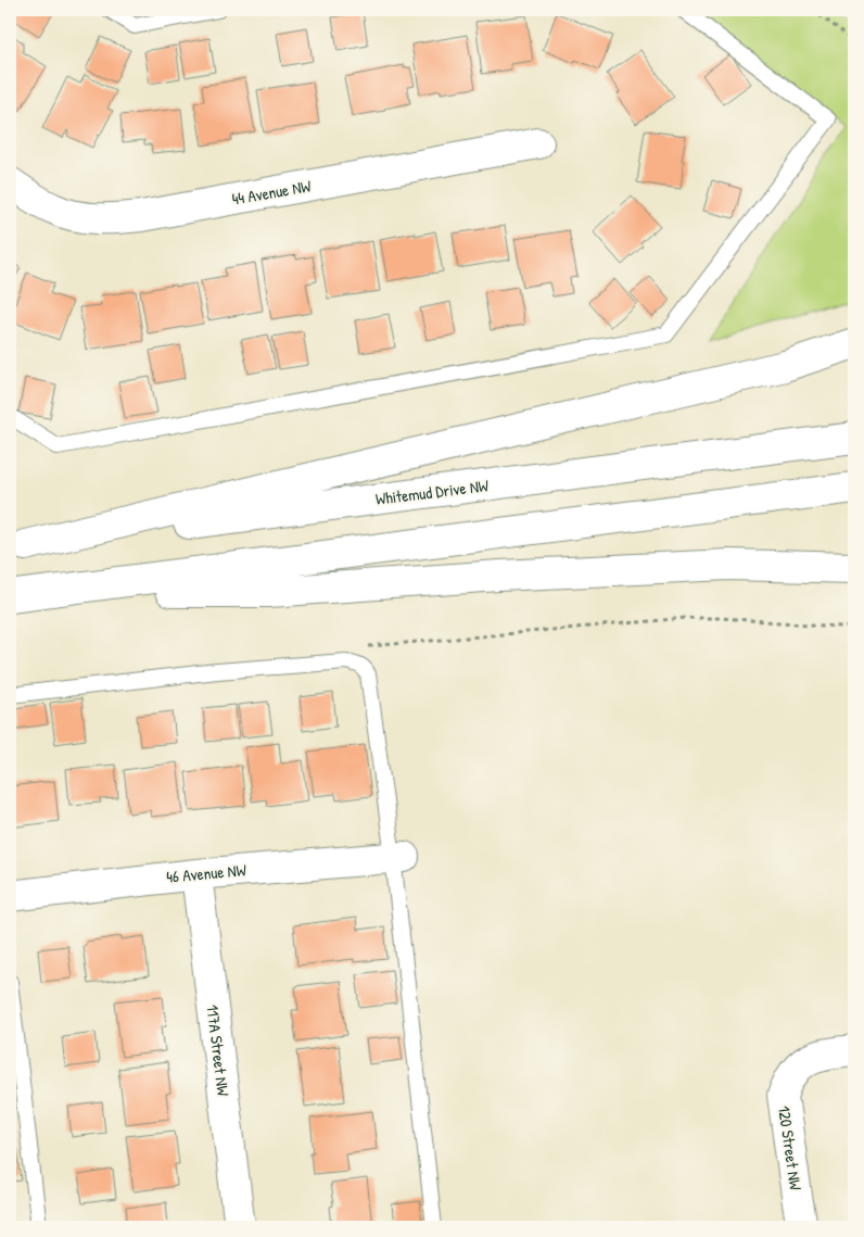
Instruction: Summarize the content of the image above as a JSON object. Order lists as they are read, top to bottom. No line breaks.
{"streets":{"main road":["44 Avenue NW","Whitemud Drive NW","46 Avenue NW","117A Street NW","120 Street NW"]},"crossings":[["46 Avenue NW","117A Street NW"]]}
